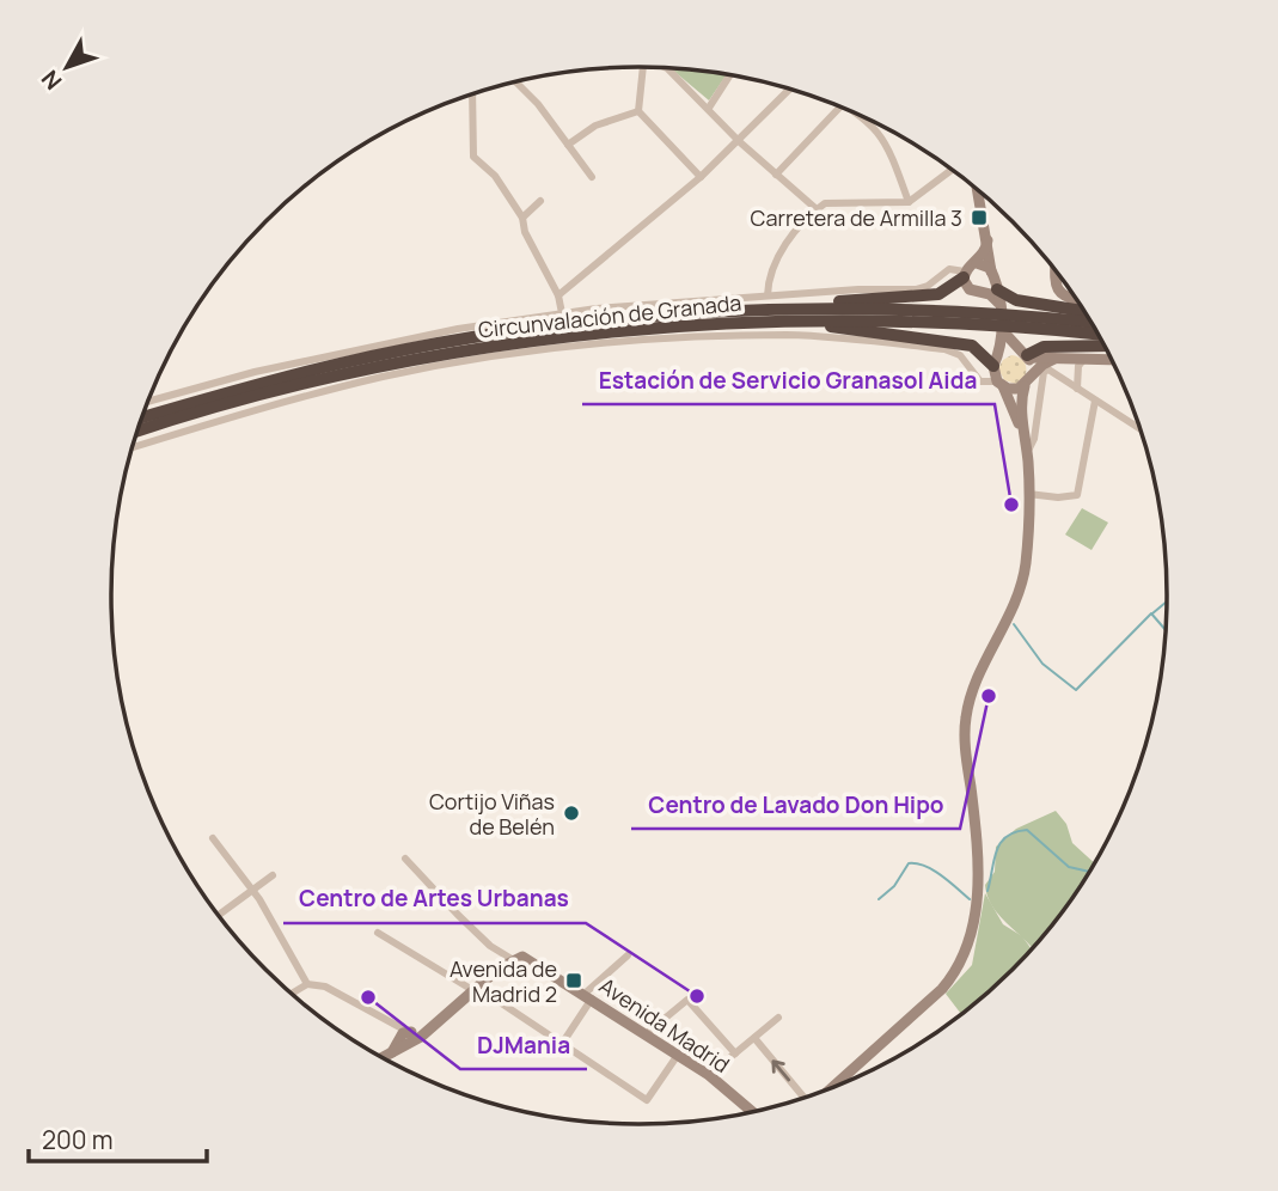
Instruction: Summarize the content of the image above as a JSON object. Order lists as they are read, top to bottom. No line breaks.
{"streets":{"highway":["Circunvalación de Granada"],"street":["Avenida Madrid"]},"places":{"transit":["Carretera de Armilla 3","Avenida de Madrid 2"],"other":["Estación de Servicio Granasol Aida","Centro de Lavado Don Hipo","Cortijo Viñas de Belén","Centro de Artes Urbanas","DJMania"]},"scale_bar":"200 m","north":"bottom left"}
